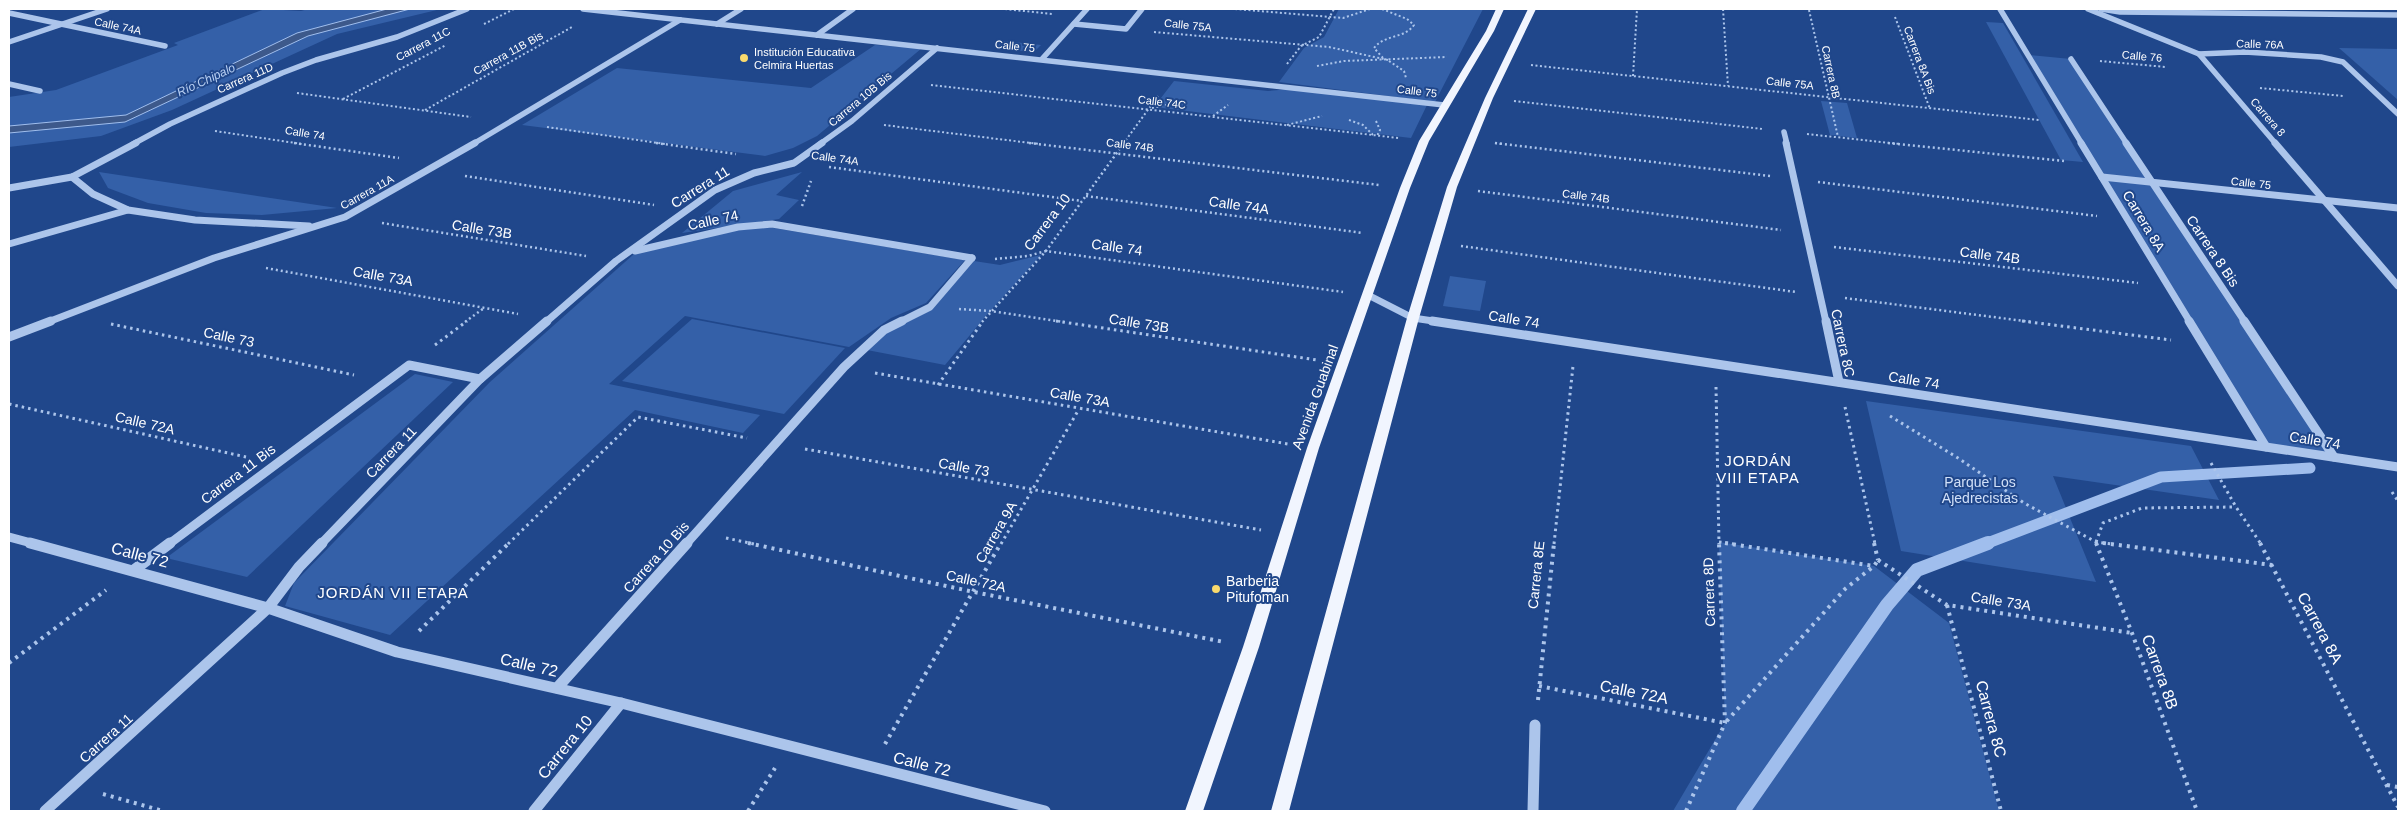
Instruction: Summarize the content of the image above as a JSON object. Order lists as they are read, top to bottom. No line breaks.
{"streets":{"main road":["Avenida Guabinal"],"street":["Calle 74A","Calle 76A","Calle 75","Carrera 11D","Carrera 10B Bis","Carrera 8","Calle 74","Carrera 11","Carrera 11A","Carrera 8A","Carrera 10","Carrera 8 Bis","Carrera 8C","Carrera 11 Bis","Calle 72","Carrera 10 Bis"],"path":["Calle 75A","Carrera 11C","Carrera 11B Bis","Calle 76","Carrera 8A Bis","Carrera 8B","Calle 74C","Calle 74B","Calle 73B","Calle 73A","Calle 73","Calle 72A","Carrera 9A","Carrera 8E","Carrera 8D"]},"crossings":[["Calle 75A","Carrera 8A Bis"],["Calle 75A","Carrera 8B"],["Calle 75A","Carrera 8A"],["Calle 74A","Carrera 10B Bis"],["Calle 74A","Carrera 11"],["Calle 74A","Carrera 10"],["Calle 74A","Avenida Guabinal"],["Calle 76A","Carrera 8"],["Calle 75","Carrera 11B Bis"],["Calle 75","Carrera 10B Bis"],["Calle 75","Carrera 8"],["Calle 75","Carrera 11A"],["Calle 75","Carrera 8A"],["Calle 75","Carrera 10"],["Calle 75","Carrera 8 Bis"],["Calle 75","Avenida Guabinal"],["Calle 76","Carrera 8"],["Calle 76","Carrera 8 Bis"],["Carrera 8B","Calle 73A"],["Carrera 11D","Calle 74"],["Carrera 10B Bis","Calle 74C"],["Carrera 10B Bis","Calle 74B"],["Carrera 10B Bis","Carrera 11"],["Calle 74C","Carrera 10"],["Calle 74C","Avenida Guabinal"],["Calle 74","Carrera 11"],["Calle 74","Carrera 11A"],["Calle 74","Carrera 8A"],["Calle 74","Carrera 10"],["Calle 74","Carrera 8 Bis"],["Calle 74","Carrera 8C"],["Calle 74","Avenida Guabinal"],["Calle 74","Carrera 8E"],["Calle 74","Carrera 8D"],["Calle 74B","Carrera 8A"],["Calle 74B","Carrera 10"],["Calle 74B","Carrera 8C"],["Calle 74B","Avenida Guabinal"],["Carrera 11","Calle 73B"],["Carrera 11","Calle 73A"],["Carrera 11","Calle 72"],["Carrera 11A","Calle 73B"],["Carrera 11A","Calle 73"],["Carrera 10","Calle 73B"],["Carrera 10","Calle 73A"],["Carrera 10","Calle 72"],["Calle 73B","Avenida Guabinal"],["Calle 73A","Carrera 8C"],["Calle 73A","Avenida Guabinal"],["Calle 73A","Carrera 9A"],["Calle 73","Avenida Guabinal"],["Calle 73","Carrera 11 Bis"],["Calle 73","Carrera 9A"],["Calle 73","Calle 72"],["Calle 73","Carrera 10 Bis"],["Avenida Guabinal","Calle 72A"],["Calle 72A","Carrera 11 Bis"],["Calle 72A","Carrera 9A"],["Calle 72A","Carrera 10 Bis"],["Calle 72A","Carrera 8E"],["Calle 72A","Carrera 8D"],["Carrera 11 Bis","Calle 72"],["Carrera 9A","Calle 72"],["Calle 72","Carrera 10 Bis"]],"districts":["JORDÁN VIII ETAPA","JORDÁN VII ETAPA"],"water":["Río Chipalo"],"parks":["Parque Los Ajedrecistas"],"places":["Institución Educativa Celmira Huertas","Barberia Pitufoman"]}
